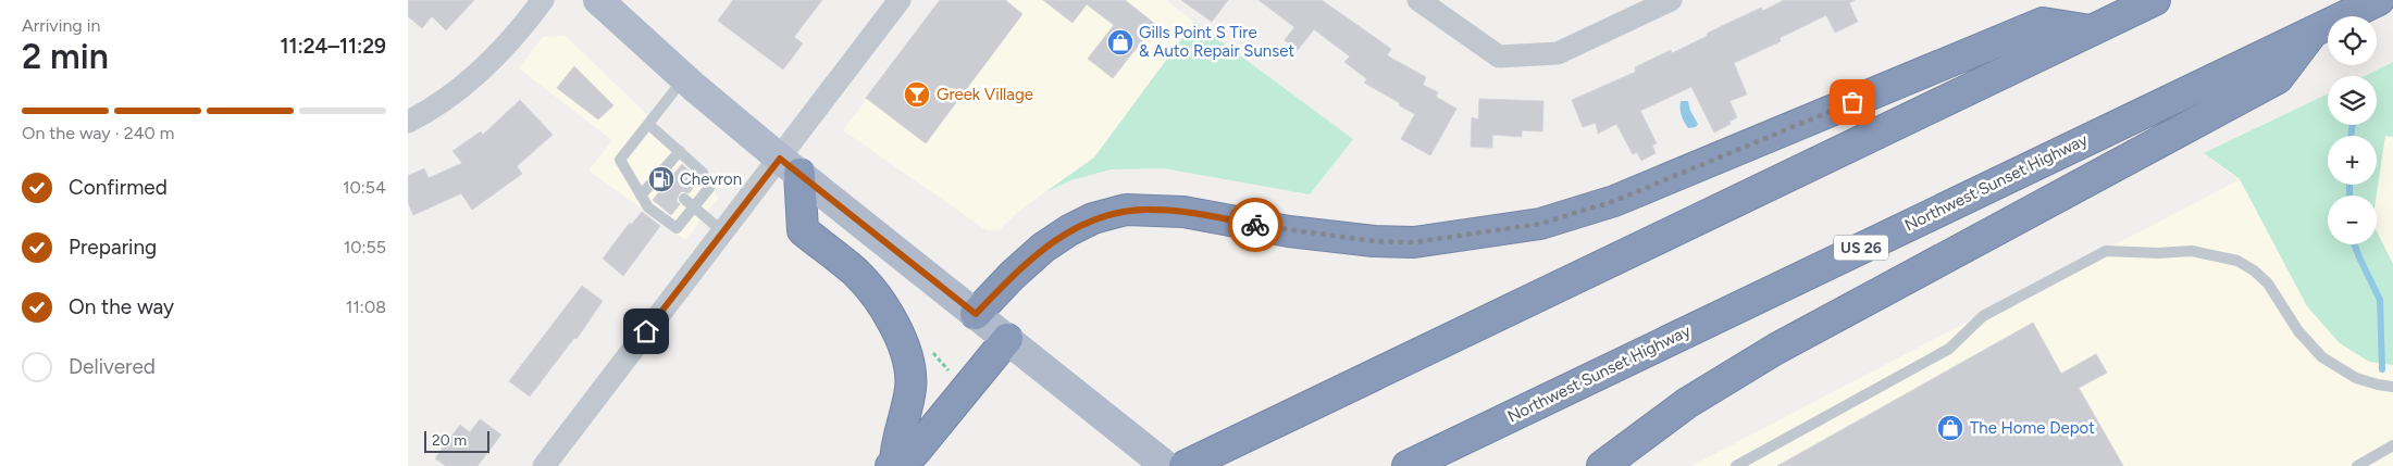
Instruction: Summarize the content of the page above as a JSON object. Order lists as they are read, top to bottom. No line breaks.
{"streets":{"highway":["Northwest Sunset Highway","US 26"]},"places":{"shop":["Gills Point S Tire & Auto Repair Sunset","The Home Depot"],"bar":["Greek Village"],"fuel station":["Chevron"]},"scale_bar":"20 m","page":{"heading":["2 min","Arriving in","11:24–11:29"],"map_buttons":["+","−"],"bar":"On the way · 240 m","list":[["Confirmed","10:54"],["Preparing","10:55"],["On the way","11:08"],"Delivered"],"scale":"20 m"}}
